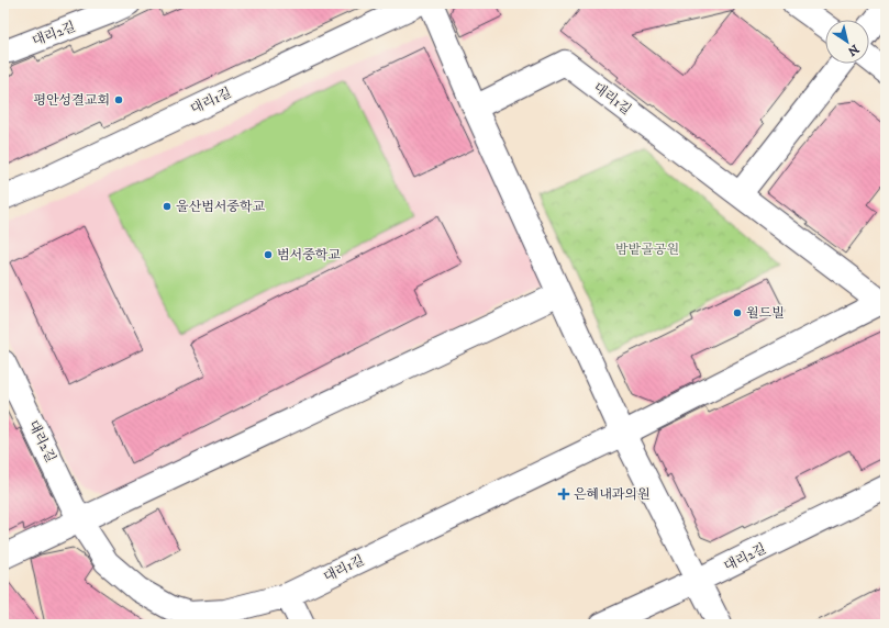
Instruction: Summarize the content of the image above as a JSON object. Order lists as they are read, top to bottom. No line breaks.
{"streets":{"street":["대리2길","대리1길"]},"crossings":[["대리2길","대리1길"]],"parks":["밤밭골공원"],"places":{"other":["평안성결교회","울산범서중학교","범서중학교","월드빌"],"health":["은혜내과의원"]},"north":"bottom right"}
